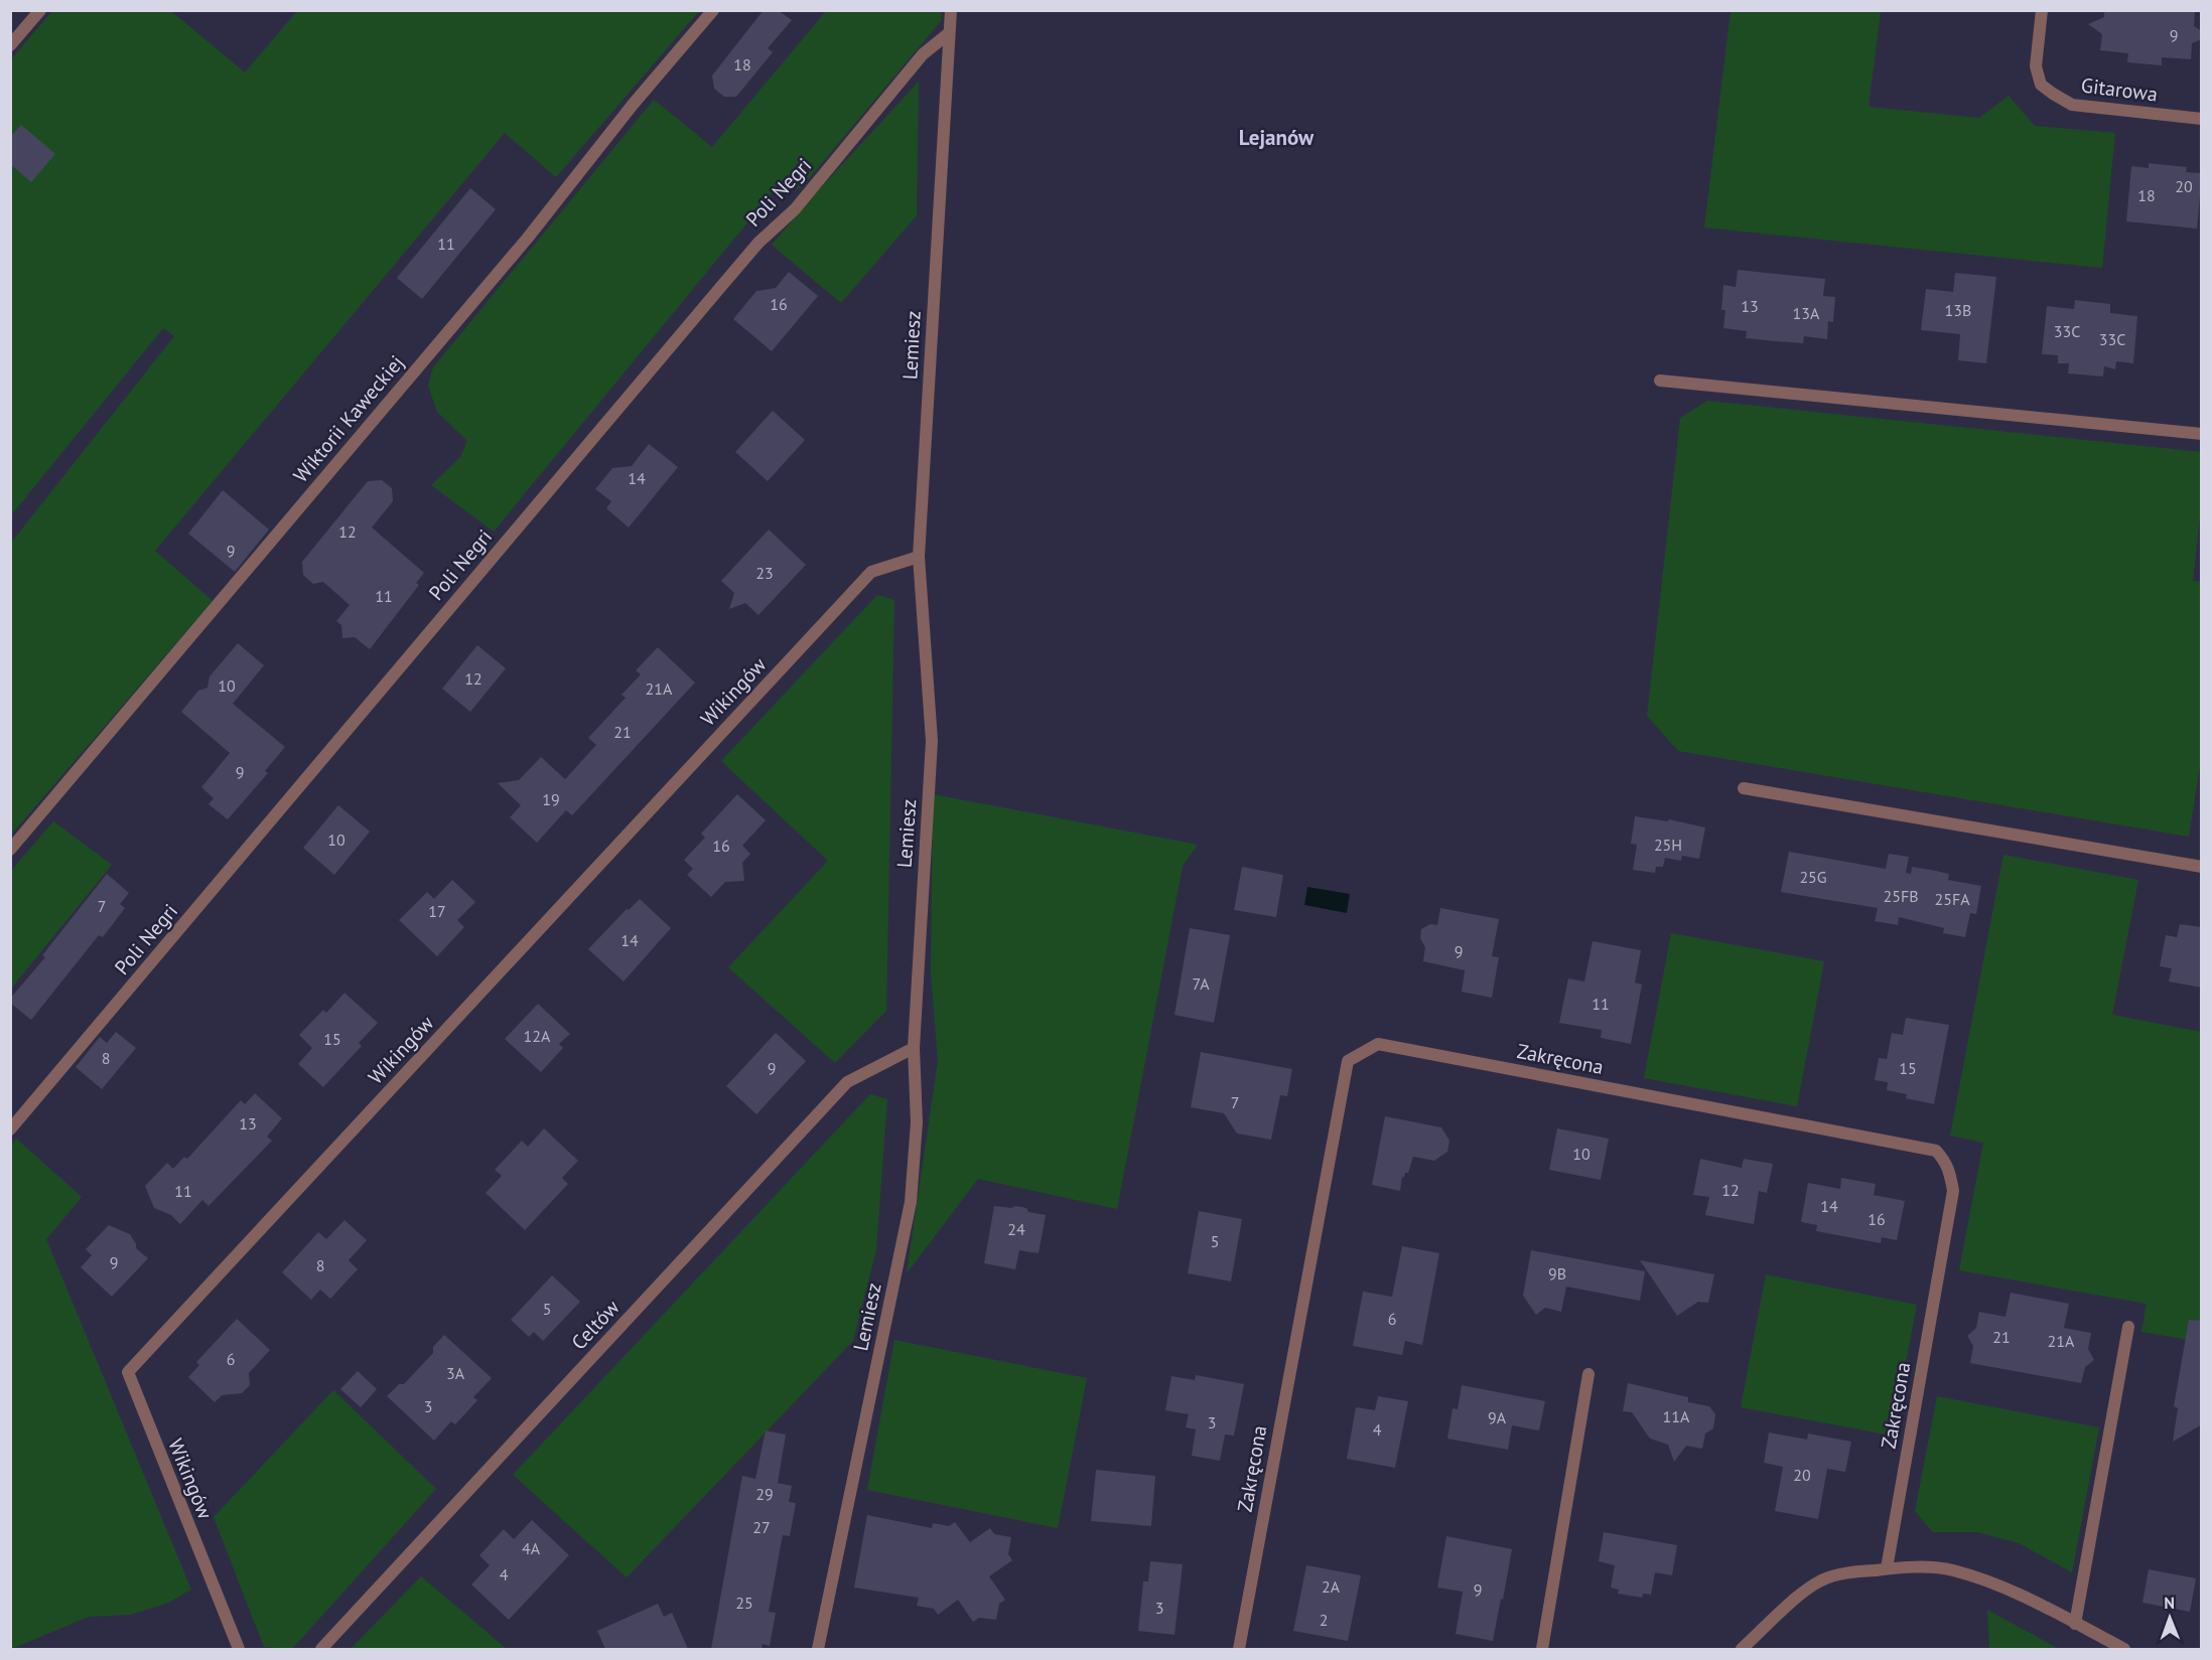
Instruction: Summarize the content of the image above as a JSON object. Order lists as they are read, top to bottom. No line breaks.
{"streets":{"street":["Gitarowa","Poli Negri","Lemiesz","Wiktorii Kaweckiej","Wikingów","Zakręcona","Celtów"]},"crossings":[["Poli Negri","Lemiesz"],["Lemiesz","Wikingów"],["Lemiesz","Celtów"]],"districts":["Lejanów"],"house_numbers":["9","18","20","18","11","16","13","13B","13A","33C","33C","14","12","9","23","11","12","10","21A","21","9","19","10","25H","16","25G","25FB","25FA","7","17","14","9","7A","11","12A","15","8","9","15","7","13","10","12","11","14","16","24","5","9","8","9B","5","6","21","21A","6","3A","3","11A","9A","3","4","20","29","27","4A","4","2A","9","25","3","2"],"north":"top"}
